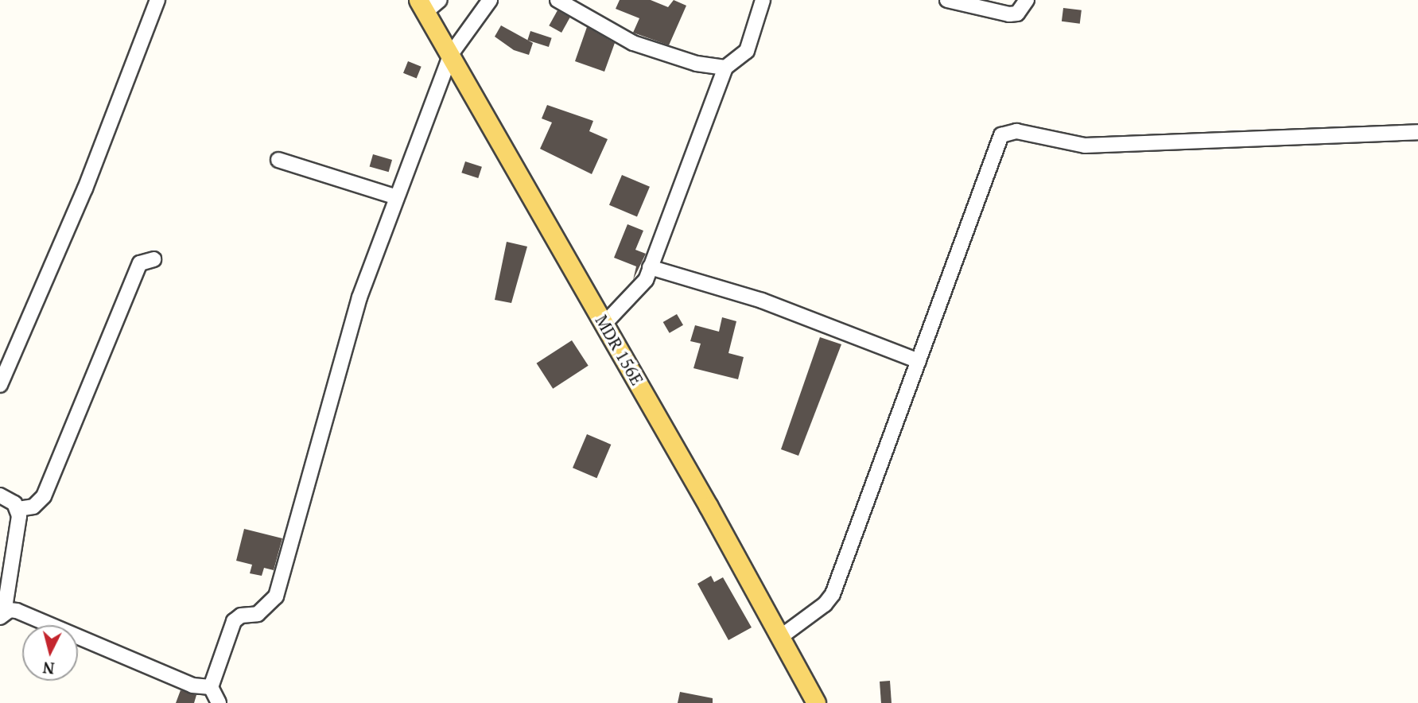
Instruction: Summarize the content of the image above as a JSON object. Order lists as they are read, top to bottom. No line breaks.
{"streets":{"main road":["MDR 156E"]},"north":"bottom"}
